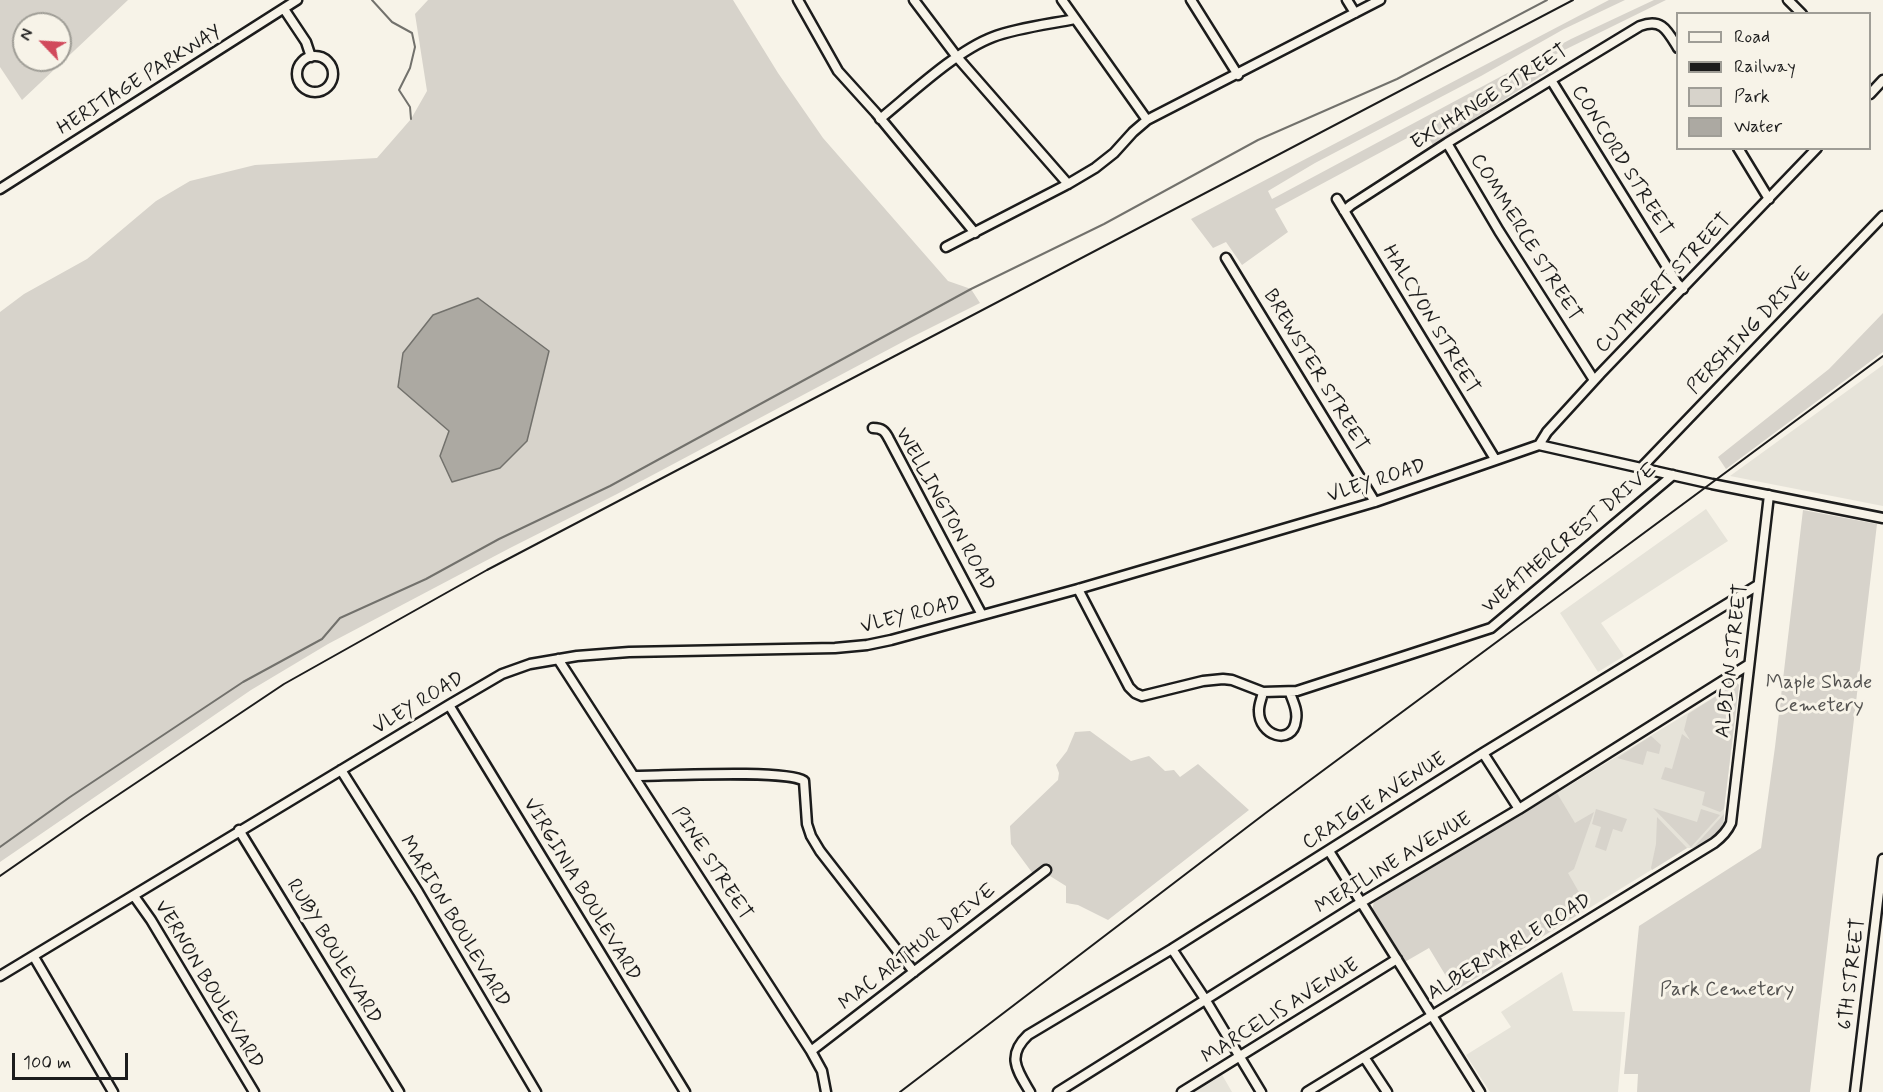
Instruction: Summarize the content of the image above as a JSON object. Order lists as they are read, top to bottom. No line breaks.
{"streets":{"street":["HERITAGE PARKWAY","EXCHANGE STREET","CONCORD STREET","COMMERCE STREET","CUTHBERT STREET","HALCYON STREET","PERSHING DRIVE","BREWSTER STREET","VLEY ROAD","WELLINGTON ROAD","WEATHERCREST DRIVE","ALBION STREET","CRAIGIE AVENUE","PINE STREET","MERILINE AVENUE","VIRGINIA BOULEVARD","MARION BOULEVARD","MAC ARTHUR DRIVE","ALBERMARLE ROAD","RUBY BOULEVARD","6TH STREET","VERNON BOULEVARD","MARCELIS AVENUE"]},"crossings":[["EXCHANGE STREET","CONCORD STREET"],["EXCHANGE STREET","COMMERCE STREET"],["EXCHANGE STREET","HALCYON STREET"],["CONCORD STREET","CUTHBERT STREET"],["COMMERCE STREET","CUTHBERT STREET"],["CUTHBERT STREET","VLEY ROAD"],["HALCYON STREET","VLEY ROAD"],["BREWSTER STREET","VLEY ROAD"],["VLEY ROAD","WELLINGTON ROAD"],["VLEY ROAD","WEATHERCREST DRIVE"],["VLEY ROAD","PINE STREET"],["VLEY ROAD","VIRGINIA BOULEVARD"],["VLEY ROAD","MARION BOULEVARD"],["VLEY ROAD","RUBY BOULEVARD"],["VLEY ROAD","VERNON BOULEVARD"],["ALBION STREET","CRAIGIE AVENUE"],["ALBION STREET","MERILINE AVENUE"],["ALBION STREET","ALBERMARLE ROAD"],["PINE STREET","MAC ARTHUR DRIVE"]],"parks":["Maple Shade Cemetery","Park Cemetery"],"legend":["Road","Railway","Park","Water"],"scale_bar":"100 m","north":"top left"}
